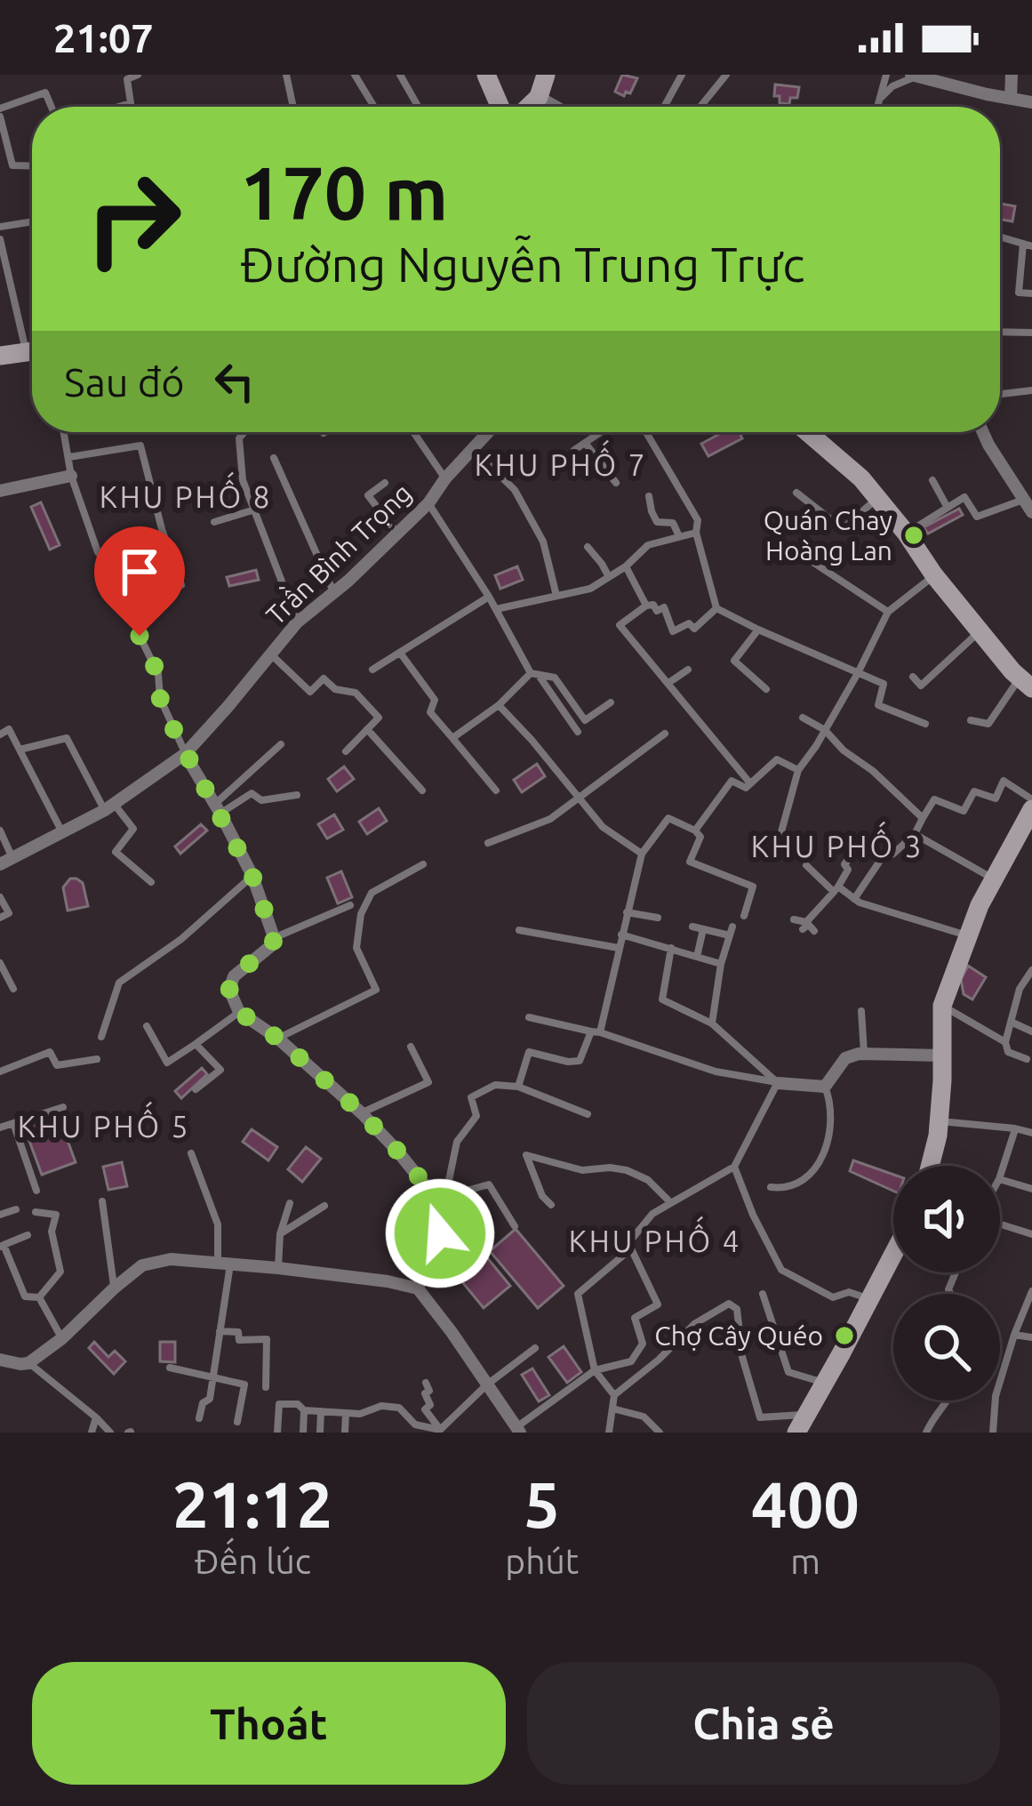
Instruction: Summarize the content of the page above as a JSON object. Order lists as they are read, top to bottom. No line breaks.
{"streets":{"street":["Trần Bình Trọng"]},"districts":["KHU PHỐ 7","KHU PHỐ 8","KHU PHỐ 3","KHU PHỐ 5","KHU PHỐ 4"],"places":["Quán Chay Hoàng Lan","Chợ Cây Quéo"],"page":{"status":"21:07","turn":["170 m","Đường Nguyễn Trung Trực"],"then":"Sau đó","eta":["21:12","Đến lúc","5","phút","400","m"],"buttons":["Thoát","Chia sẻ"]}}
